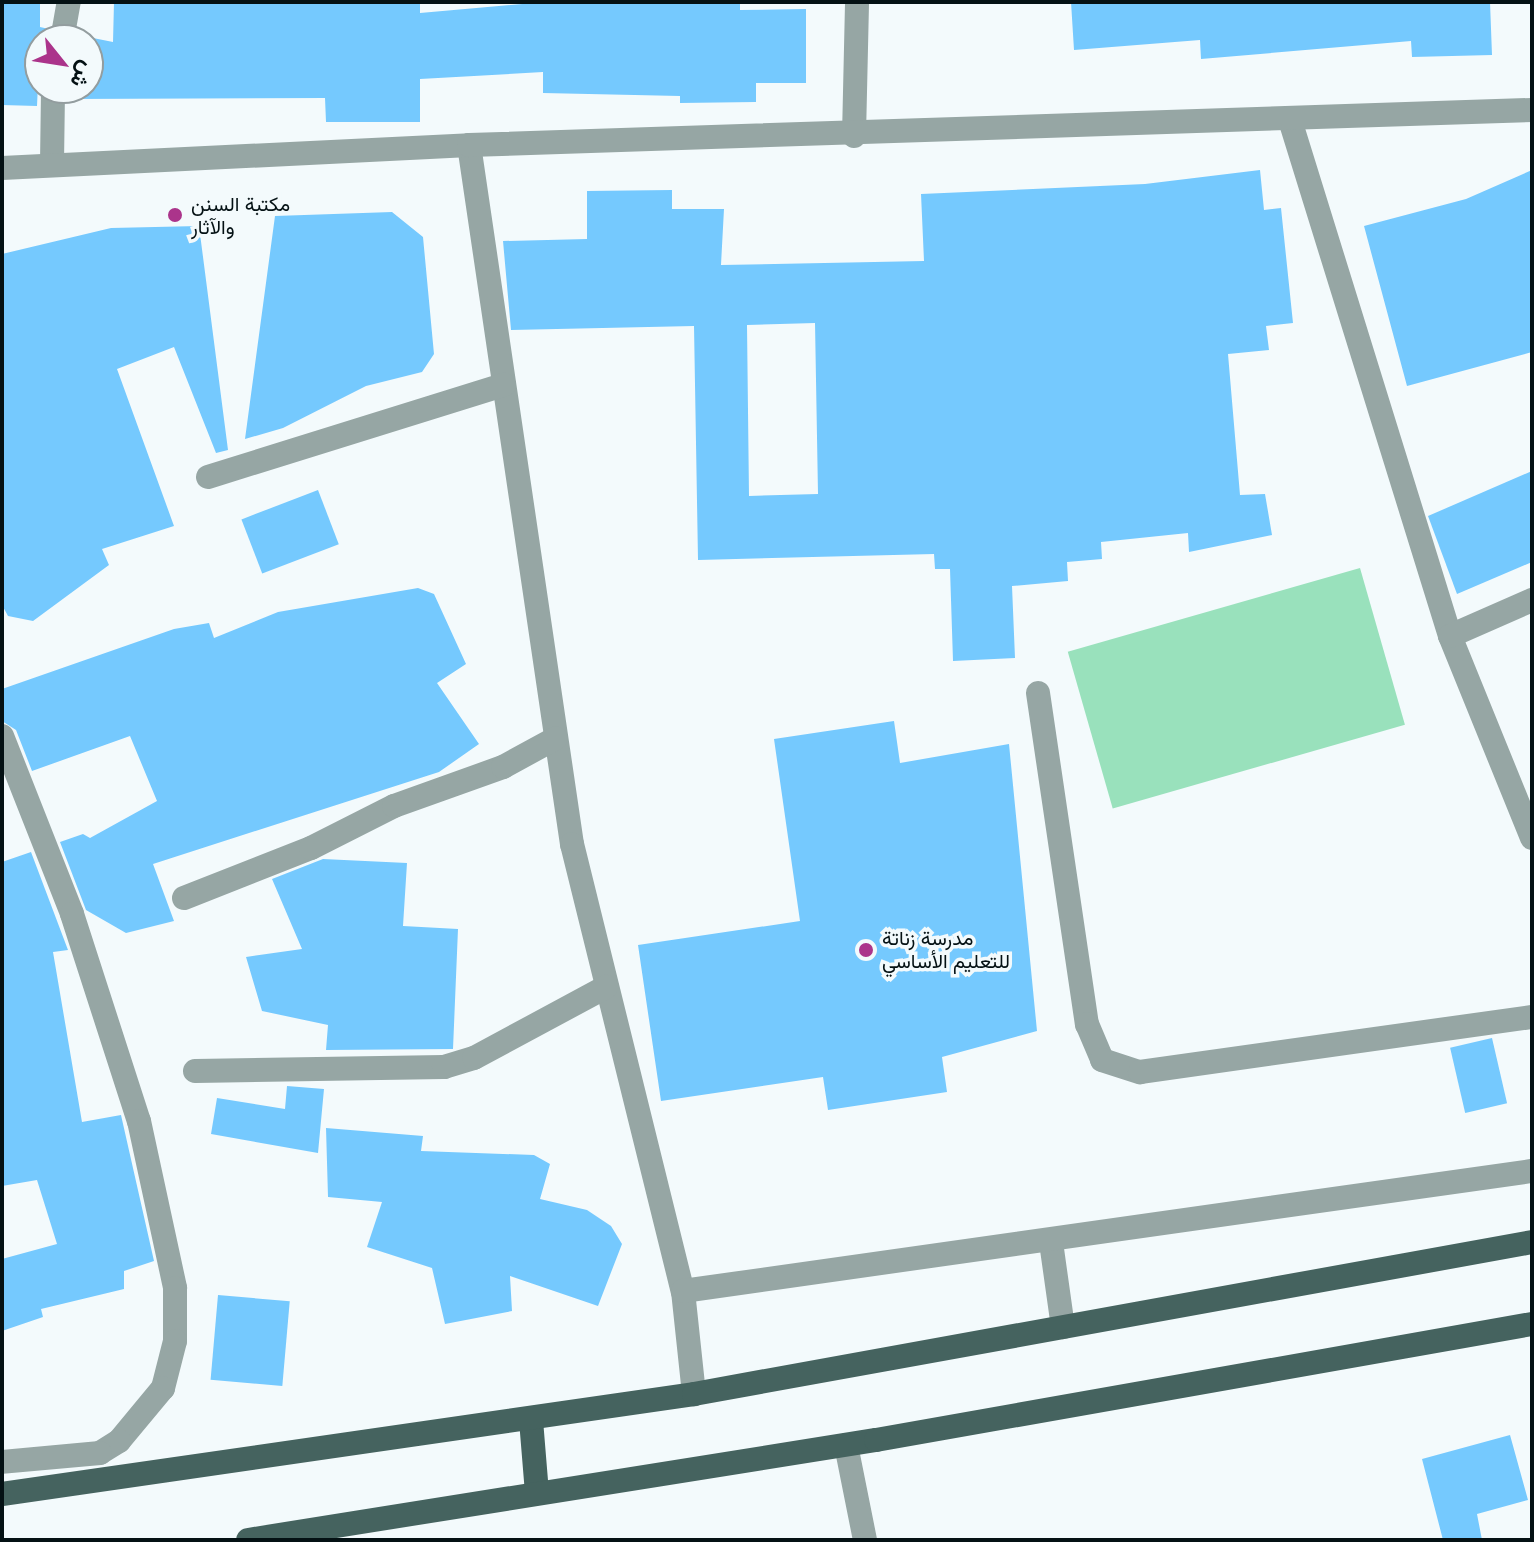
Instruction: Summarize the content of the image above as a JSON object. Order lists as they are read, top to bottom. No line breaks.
{"places":["مكتبة السنن والآثار","مدرسة زناتة للتعليم الأساسي"],"north":"bottom right"}
